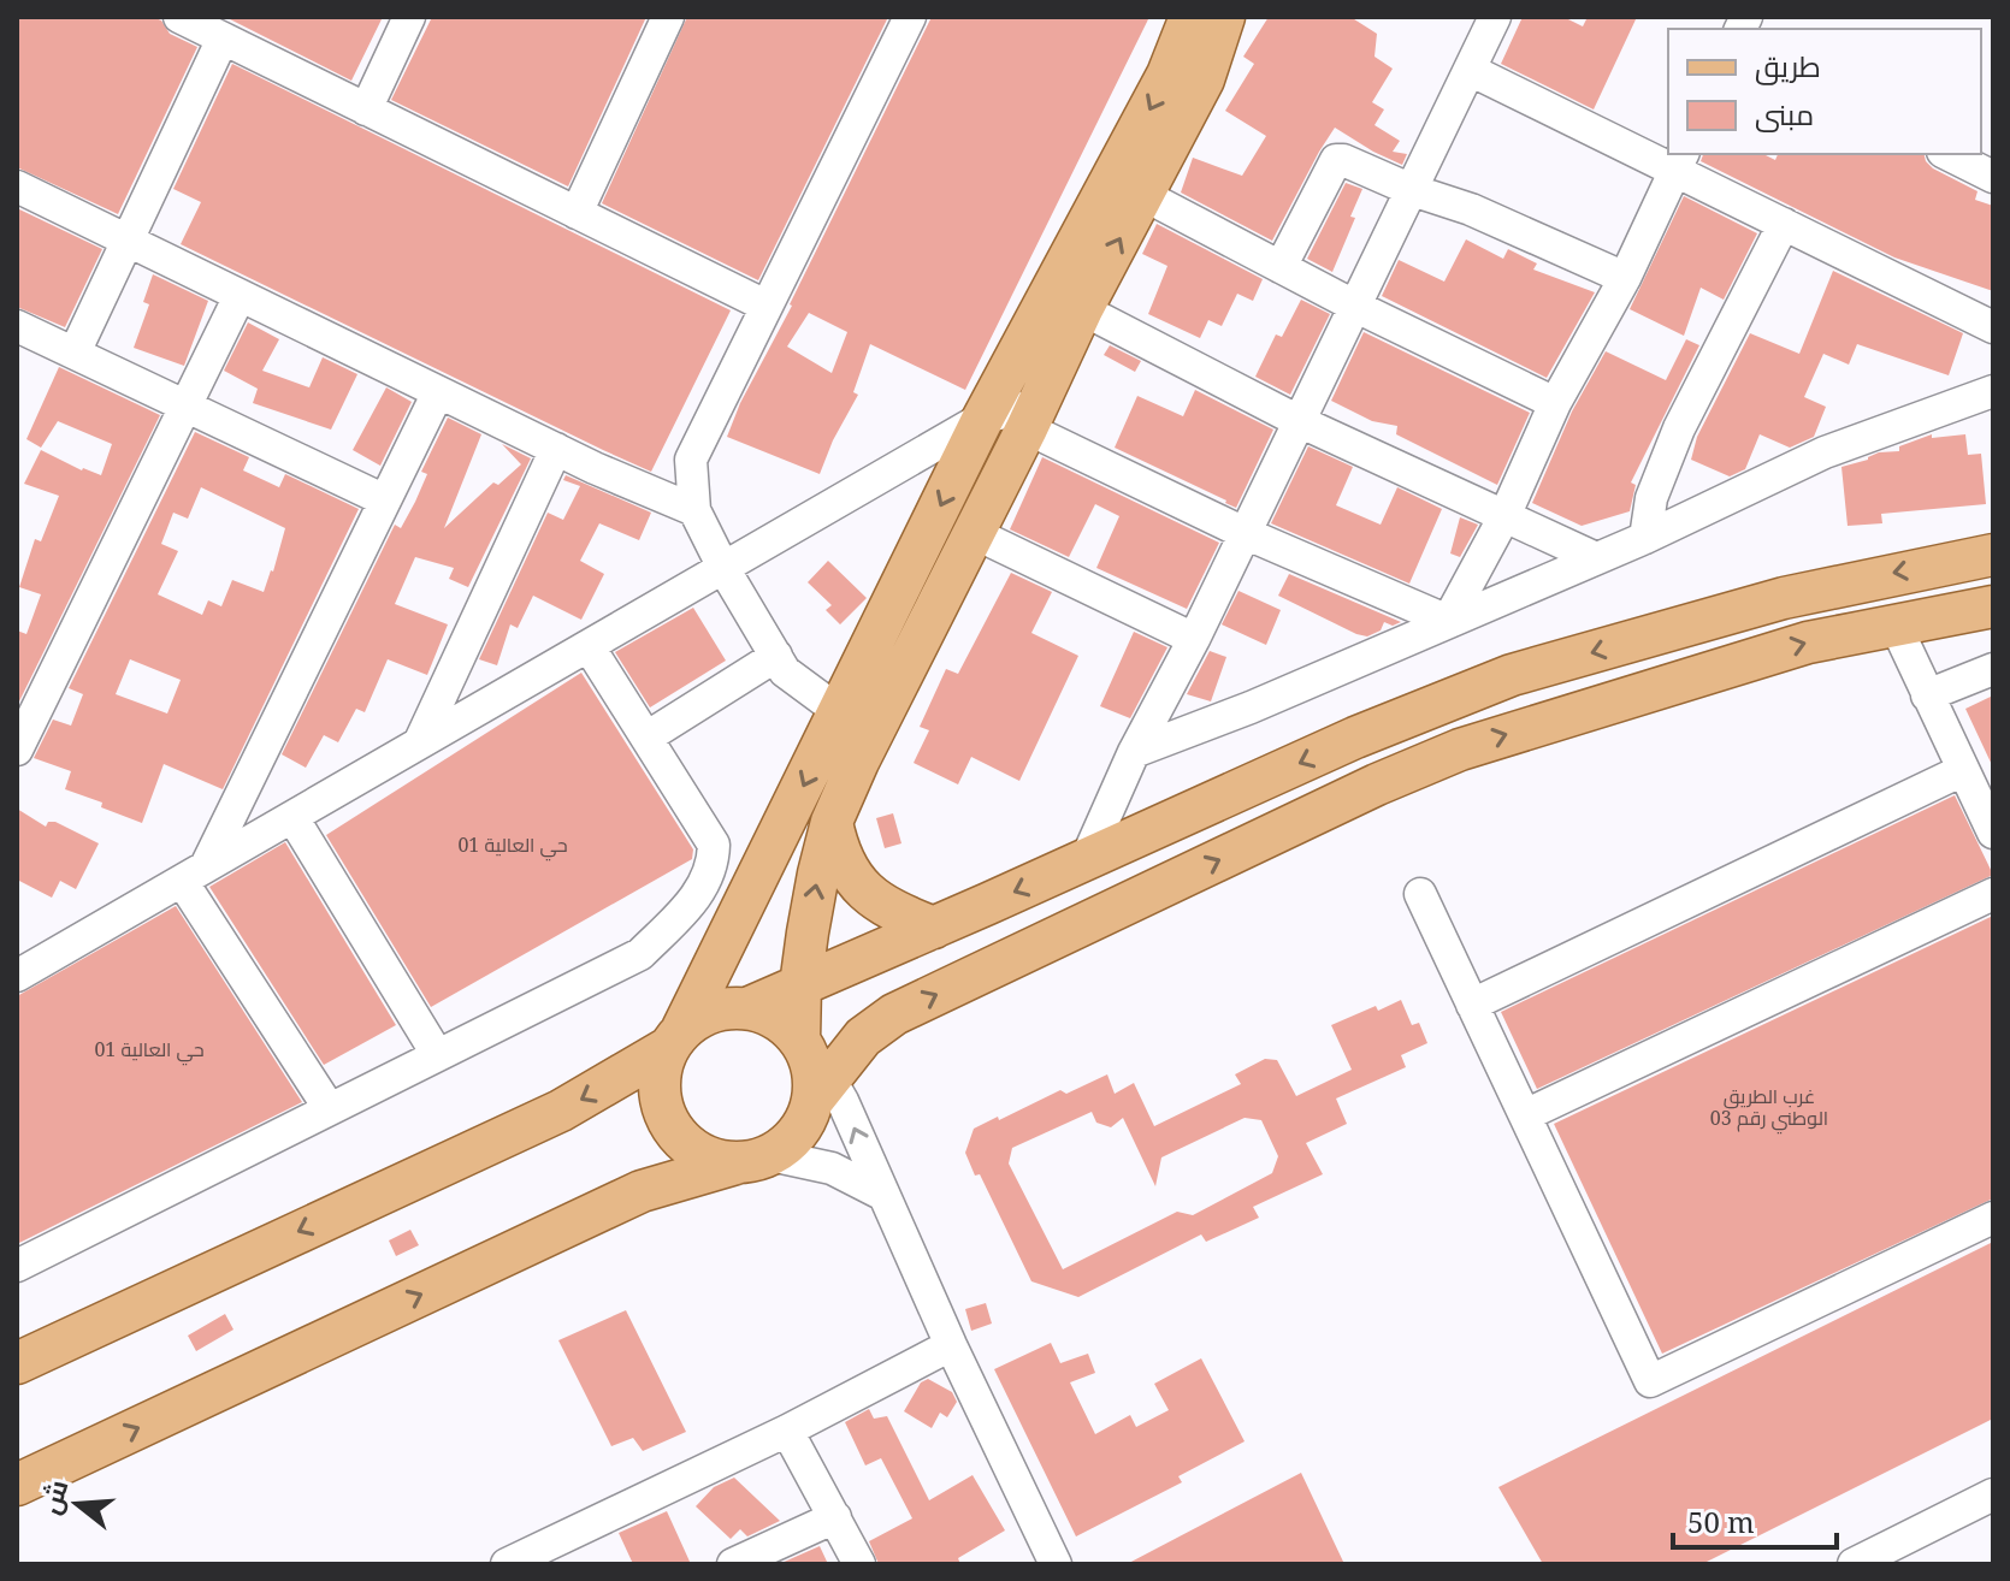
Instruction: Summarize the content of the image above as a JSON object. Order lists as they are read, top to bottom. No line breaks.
{"house_numbers":["حي العالية 01","حي العالية 01","غرب الطريق الوطني رقم 03"],"legend":["طريق","مبنى"],"scale_bar":"50 m","north":"left"}
